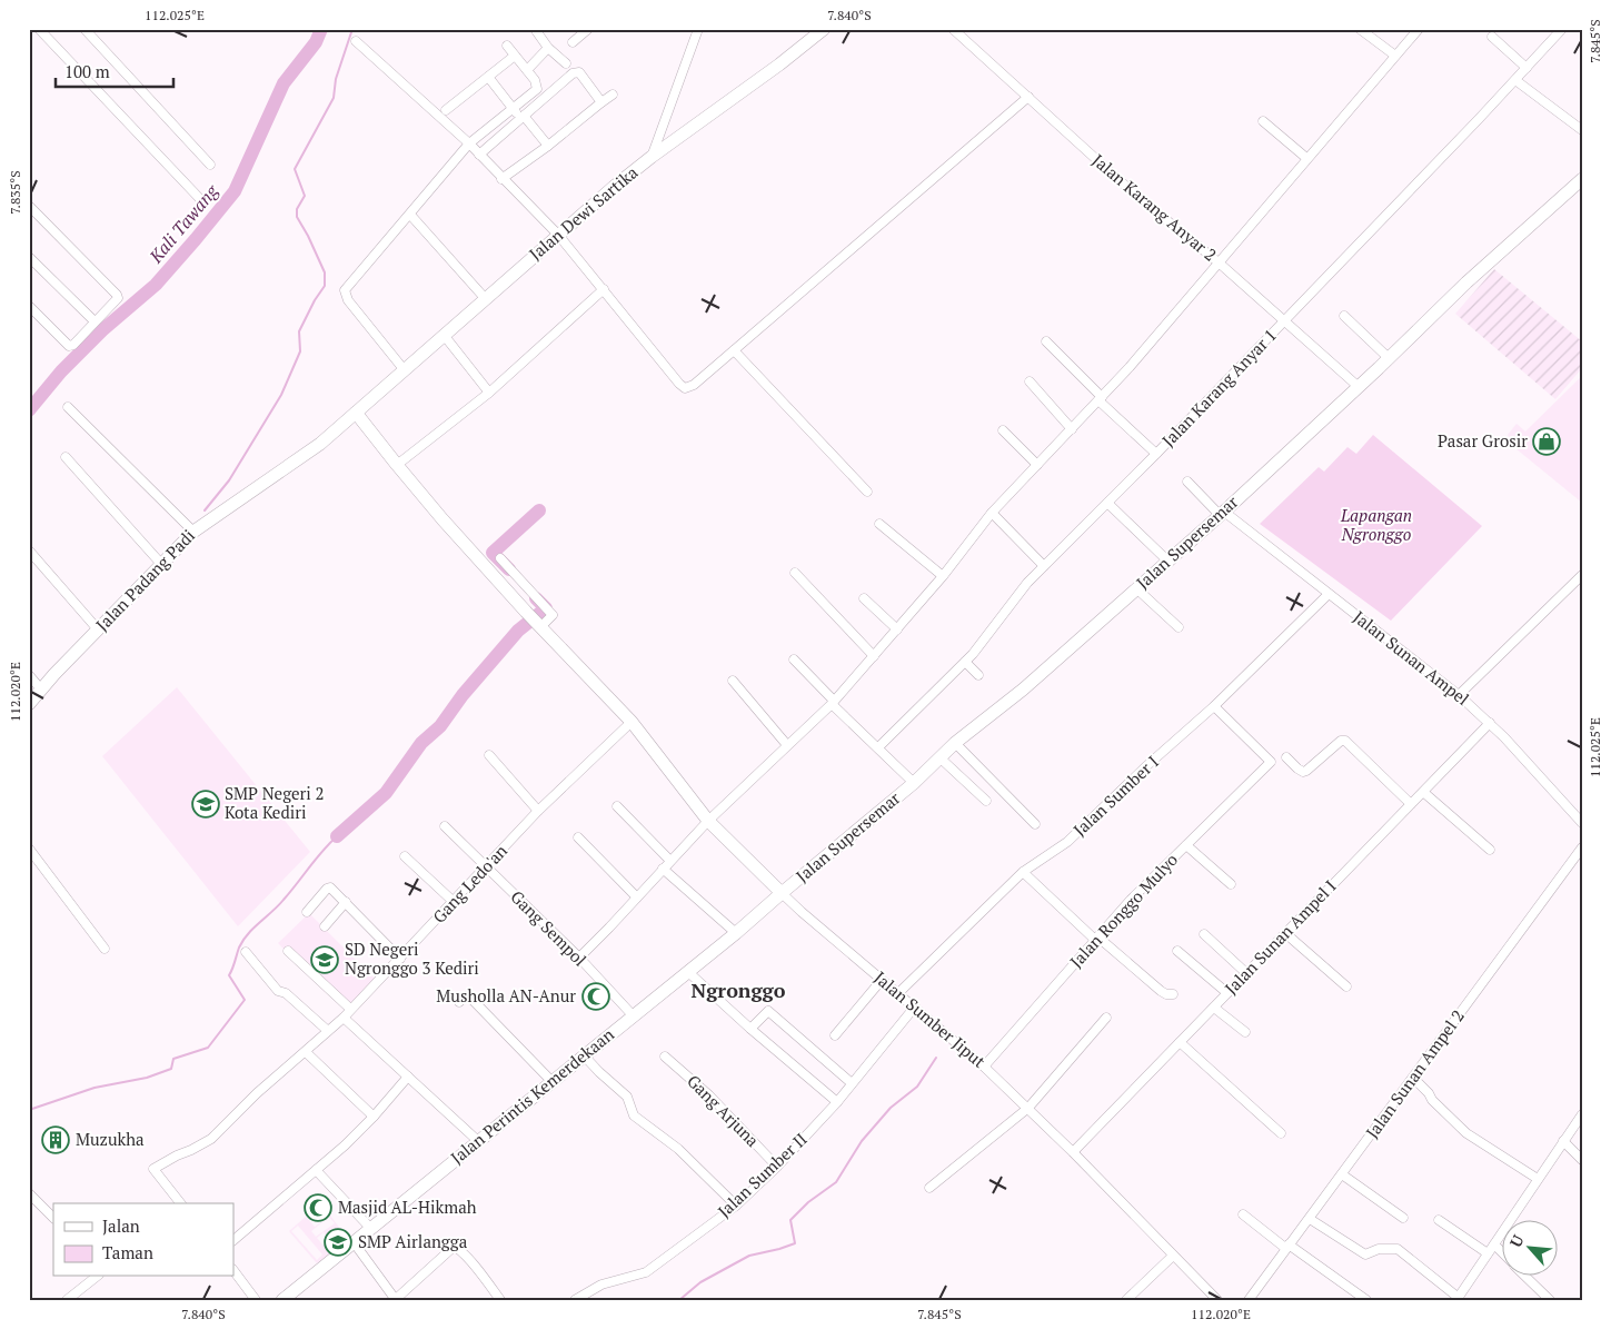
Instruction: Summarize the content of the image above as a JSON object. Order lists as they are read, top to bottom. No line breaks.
{"streets":{"main road":["Jalan Dewi Sartika","Jalan Supersemar","Jalan Padang Padi","Jalan Perintis Kemerdekaan"],"street":["Jalan Karang Anyar 2","Jalan Karang Anyar 1","Jalan Sunan Ampel","Jalan Sumber I","Gang Ledo'an","Jalan Ronggo Mulyo","Gang Sempol","Jalan Sunan Ampel I","Jalan Sumber Jiput","Jalan Sunan Ampel 2","Gang Arjuna","Jalan Sumber II"]},"crossings":[["Jalan Karang Anyar 2","Jalan Karang Anyar 1"],["Jalan Karang Anyar 2","Jalan Supersemar"],["Jalan Dewi Sartika","Jalan Padang Padi"],["Jalan Supersemar","Jalan Sunan Ampel"],["Jalan Supersemar","Jalan Sumber Jiput"],["Jalan Supersemar","Jalan Perintis Kemerdekaan"],["Jalan Sunan Ampel","Jalan Sumber I"],["Jalan Sunan Ampel","Jalan Sunan Ampel I"],["Jalan Sumber I","Jalan Ronggo Mulyo"],["Jalan Sumber I","Jalan Sumber Jiput"],["Gang Ledo'an","Gang Sempol"],["Jalan Ronggo Mulyo","Jalan Sumber Jiput"],["Gang Sempol","Jalan Perintis Kemerdekaan"],["Jalan Sunan Ampel I","Jalan Sumber Jiput"],["Jalan Sumber Jiput","Jalan Perintis Kemerdekaan"],["Jalan Sumber Jiput","Jalan Sumber II"],["Gang Arjuna","Jalan Sumber II"]],"districts":["Ngronggo"],"water":["Kali Tawang"],"parks":["Lapangan Ngronggo"],"places":{"shop":["Pasar Grosir"],"school or university":["SMP Negeri 2 Kota Kediri","SD Negeri Ngronggo 3 Kediri","SMP Airlangga"],"mosque":["Musholla AN-Anur","Masjid AL-Hikmah"],"building":["Muzukha"]},"legend":["Jalan","Taman"],"scale_bar":"100 m","north":"top left","coordinates":["112.025°E","7.840°S","7.845°S","7.835°S","112.020°E"]}
